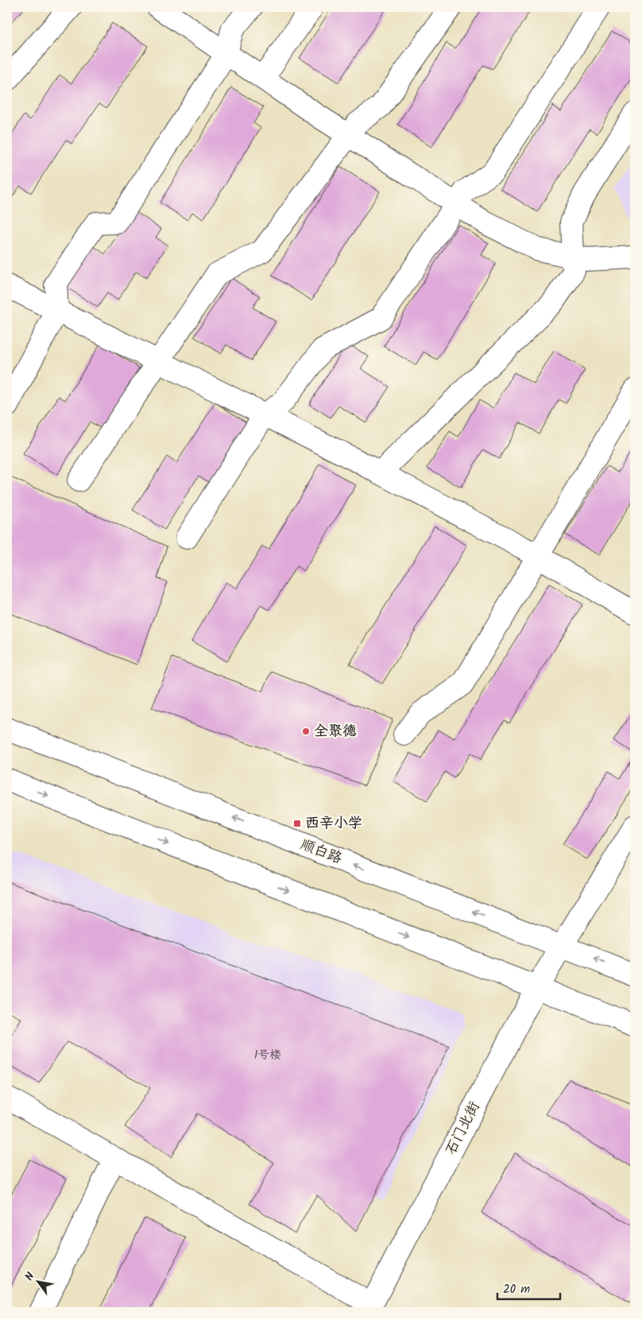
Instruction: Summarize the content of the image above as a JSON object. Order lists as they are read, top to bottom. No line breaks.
{"streets":{"street":["顺白路","石门北街"]},"crossings":[["顺白路","石门北街"]],"places":{"other":["全聚德"],"transit":["西辛小学"]},"house_numbers":["1号楼"],"scale_bar":"20 m","north":"top left"}
